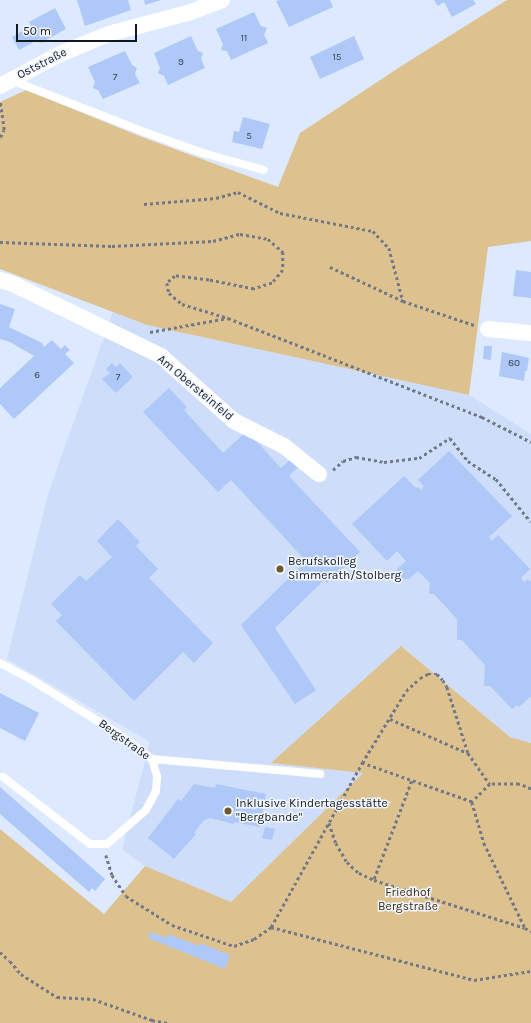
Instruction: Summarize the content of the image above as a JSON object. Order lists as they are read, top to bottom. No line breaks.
{"streets":{"street":["Oststraße","Am Obersteinfeld"],"lane":["Bergstraße"]},"parks":["Friedhof Bergstraße"],"places":["Berufskolleg Simmerath/Stolberg","Inklusive Kindertagesstätte \"Bergbande\""],"house_numbers":["11","15","9","7","5","80","6","7"],"scale_bar":"50 m"}
